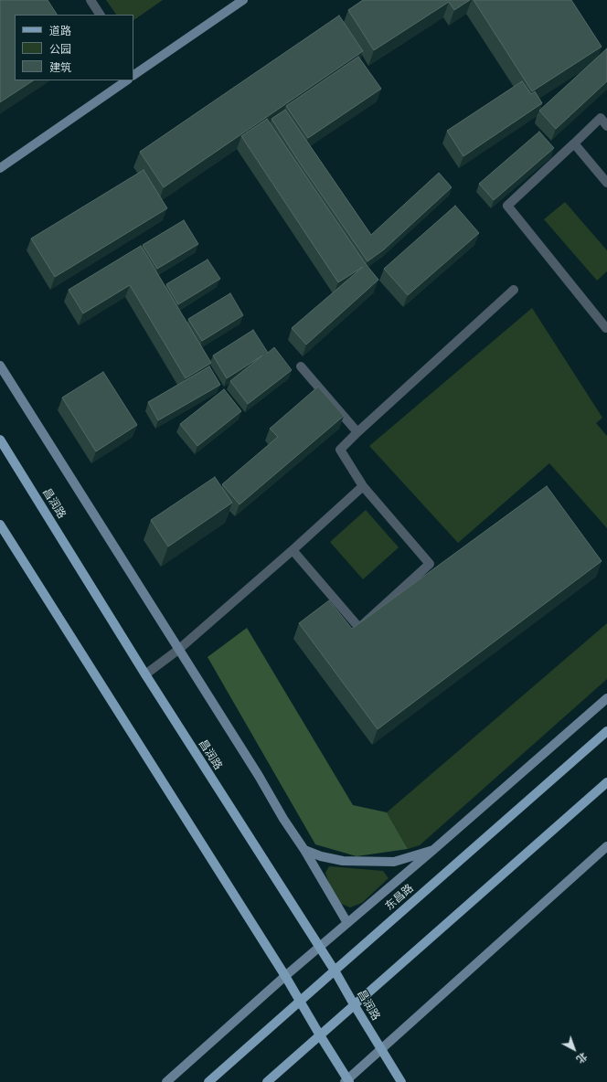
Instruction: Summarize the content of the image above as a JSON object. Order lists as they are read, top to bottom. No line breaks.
{"streets":{"main road":["昌润路","东昌路"]},"crossings":[["昌润路","东昌路"]],"legend":["道路","公园","建筑"],"north":"bottom right"}
